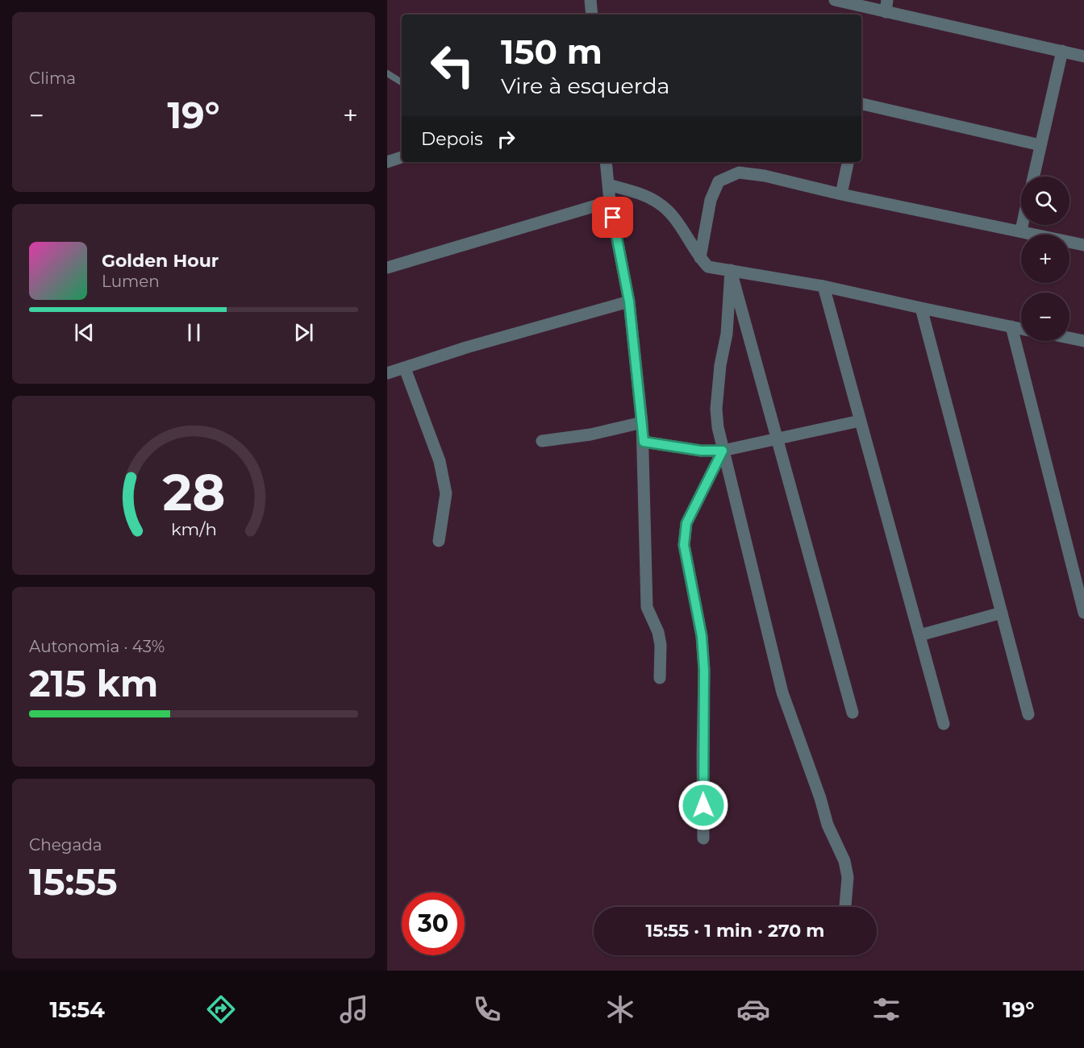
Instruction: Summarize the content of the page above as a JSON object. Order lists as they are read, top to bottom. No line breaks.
{"page":{"tile":["Clima",["Autonomia · 43%","215 km"],["Chegada","15:55"]],"turn":["150 m","Vire à esquerda"],"heat":["−","19°","+"],"then":"Depois","map_buttons":["+","−"],"song":["Golden Hour","Lumen"],"limit":"30","trip":"15:55 · 1 min · 270 m","tabs":["15:54","19°"],"gauge":["28","km/h"]}}
